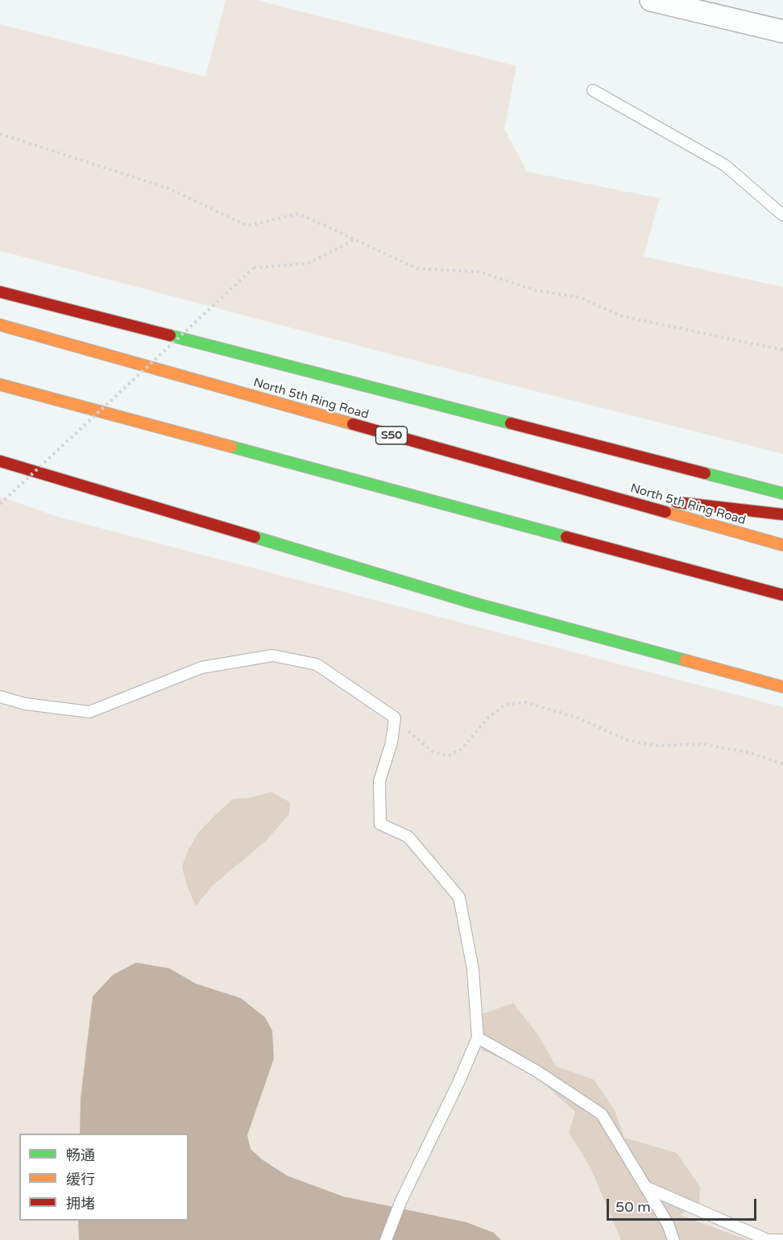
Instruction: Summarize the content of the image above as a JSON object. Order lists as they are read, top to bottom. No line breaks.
{"streets":{"main road":["North 5th Ring Road","S50"]},"legend":["畅通","缓行","拥堵"],"scale_bar":"50 m"}
